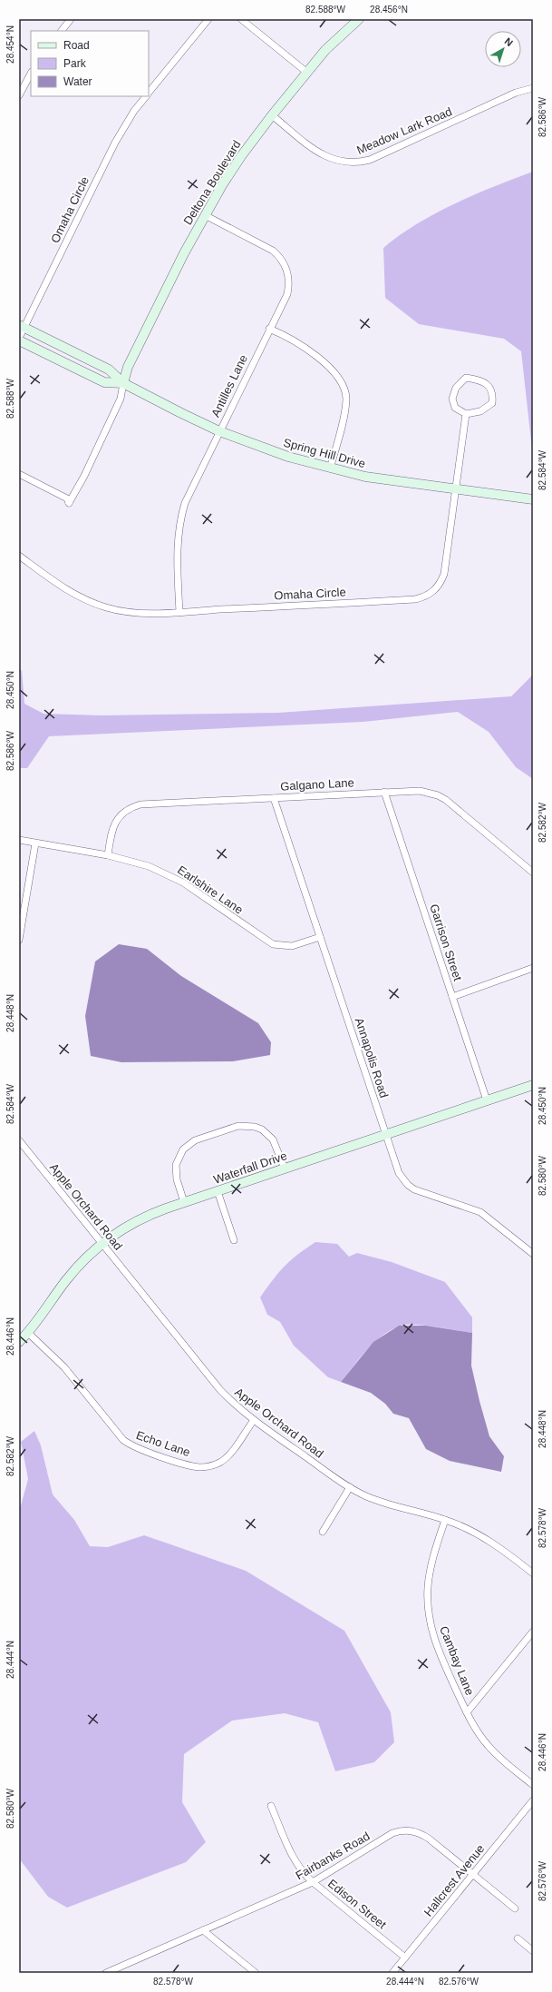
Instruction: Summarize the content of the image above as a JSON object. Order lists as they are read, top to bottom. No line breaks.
{"streets":{"main road":["Deltona Boulevard","Spring Hill Drive","Waterfall Drive"],"street":["Meadow Lark Road","Omaha Circle","Antilles Lane","Galgano Lane","Earlshire Lane","Garrison Street","Annapolis Road","Apple Orchard Road","Echo Lane","Cambay Lane","Fairbanks Road","Hallcrest Avenue","Edison Street"]},"crossings":[["Meadow Lark Road","Deltona Boulevard"],["Deltona Boulevard","Antilles Lane"],["Deltona Boulevard","Spring Hill Drive"],["Omaha Circle","Antilles Lane"],["Omaha Circle","Spring Hill Drive"],["Antilles Lane","Spring Hill Drive"],["Galgano Lane","Earlshire Lane"],["Galgano Lane","Garrison Street"],["Galgano Lane","Annapolis Road"],["Earlshire Lane","Annapolis Road"],["Garrison Street","Waterfall Drive"],["Annapolis Road","Waterfall Drive"],["Waterfall Drive","Apple Orchard Road"],["Waterfall Drive","Echo Lane"],["Apple Orchard Road","Echo Lane"],["Apple Orchard Road","Cambay Lane"],["Fairbanks Road","Hallcrest Avenue"],["Fairbanks Road","Edison Street"],["Hallcrest Avenue","Edison Street"]],"legend":["Road","Park","Water"],"north":"top right","coordinates":["82.588°W","28.456°N","28.454°N","82.586°W","82.584°W","28.450°N","82.582°W","28.448°N","82.580°W","28.446°N","82.578°W","28.444°N","82.576°W"]}
